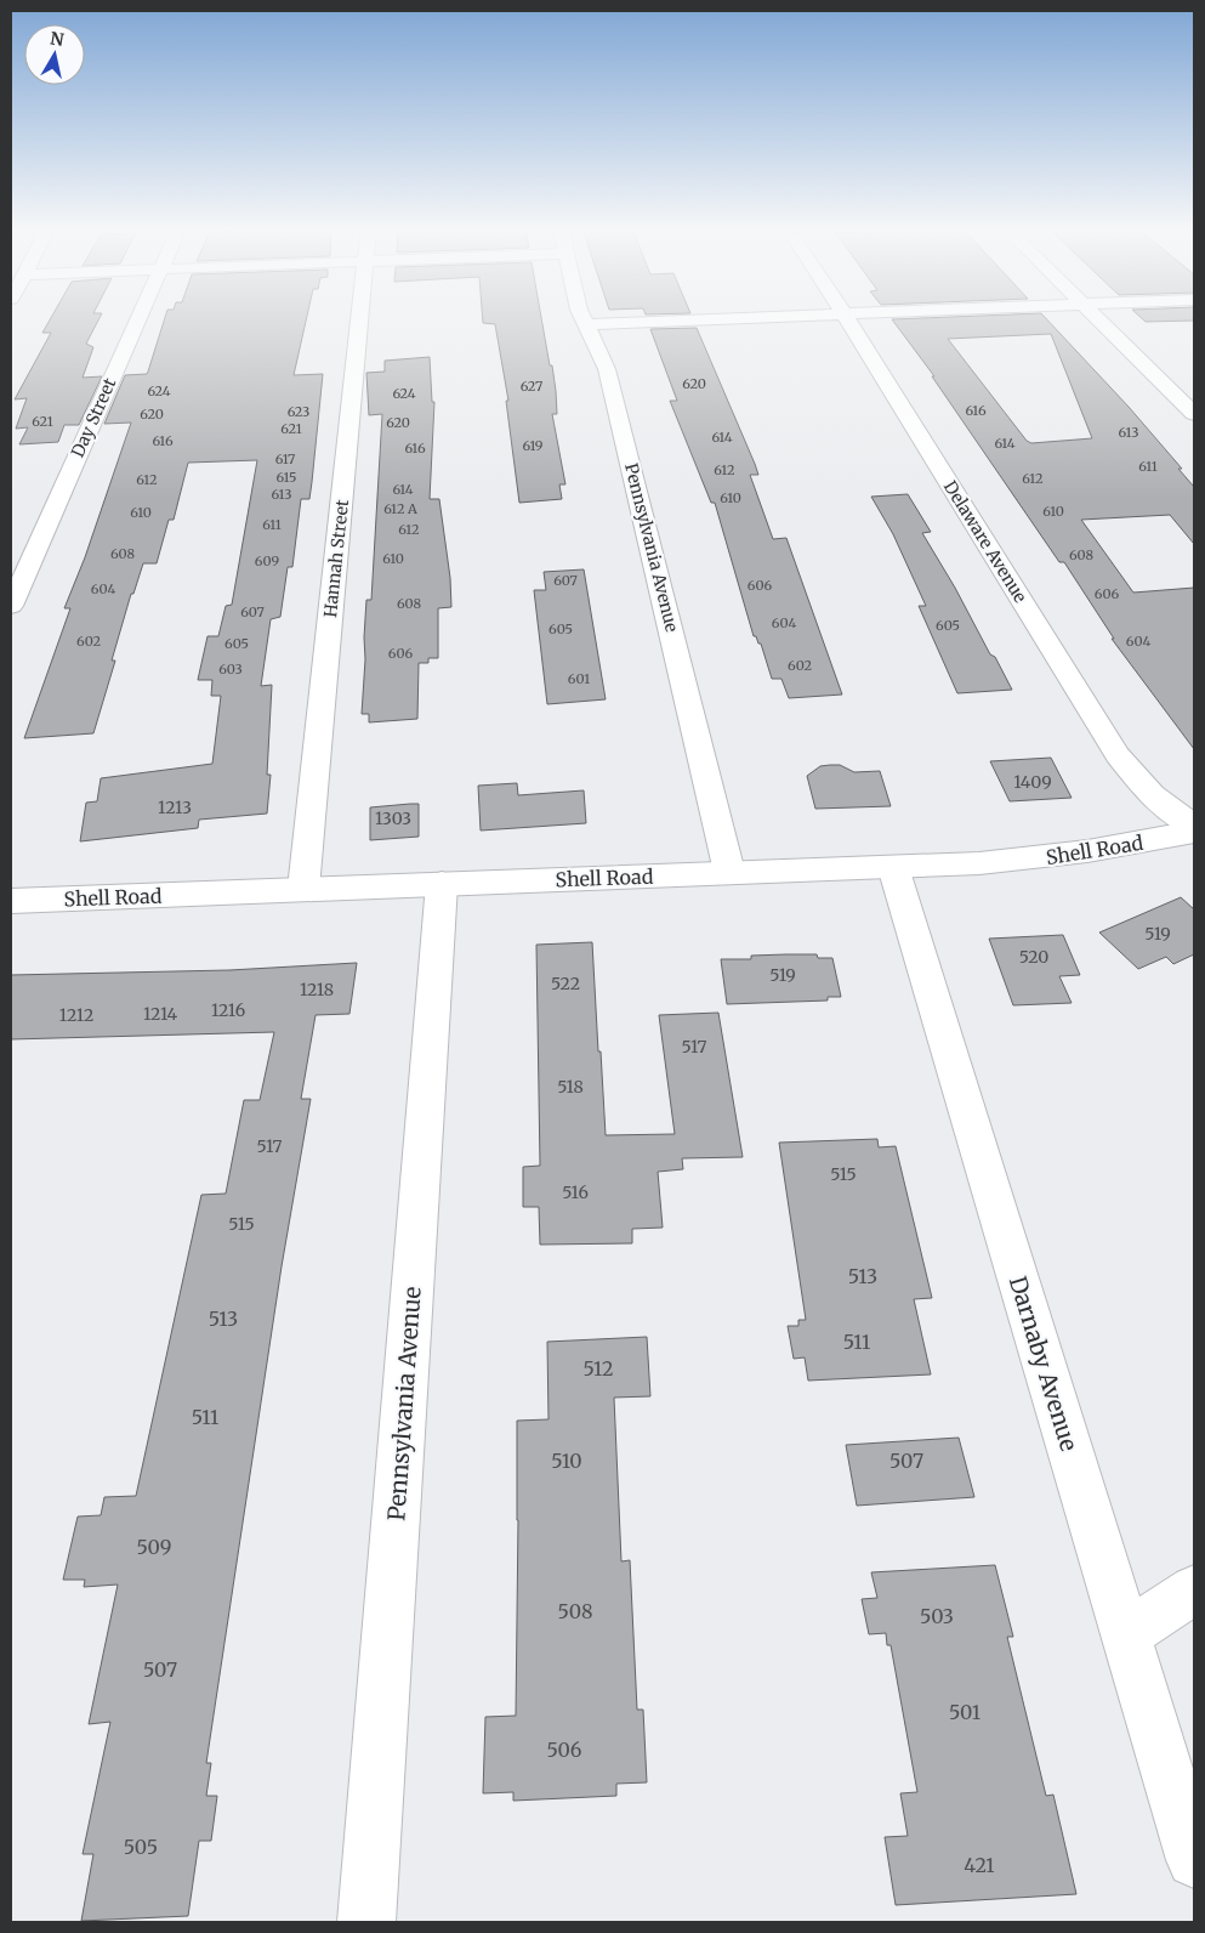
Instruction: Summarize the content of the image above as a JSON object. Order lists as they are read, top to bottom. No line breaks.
{"streets":{"street":["Day Street","Delaware Avenue","Pennsylvania Avenue","Hannah Street","Shell Road","Darnaby Avenue"]},"crossings":[["Pennsylvania Avenue","Shell Road"],["Hannah Street","Shell Road"],["Shell Road","Darnaby Avenue"]],"house_numbers":["620","627","624","624","616","623","620","621","620","621","613","614","616","614","619","616","617","611","612","615","612","612","614","613","610","612 A","610","610","611","612","608","608","610","609","607","606","604","606","608","607","604","605","605","602","604","605","606","602","603","601","1409","1213","1303","519","520","519","522","1218","1216","1214","1212","517","518","517","515","516","515","513","513","511","512","511","510","507","509","508","503","507","501","506","505","421"],"north":"top"}
